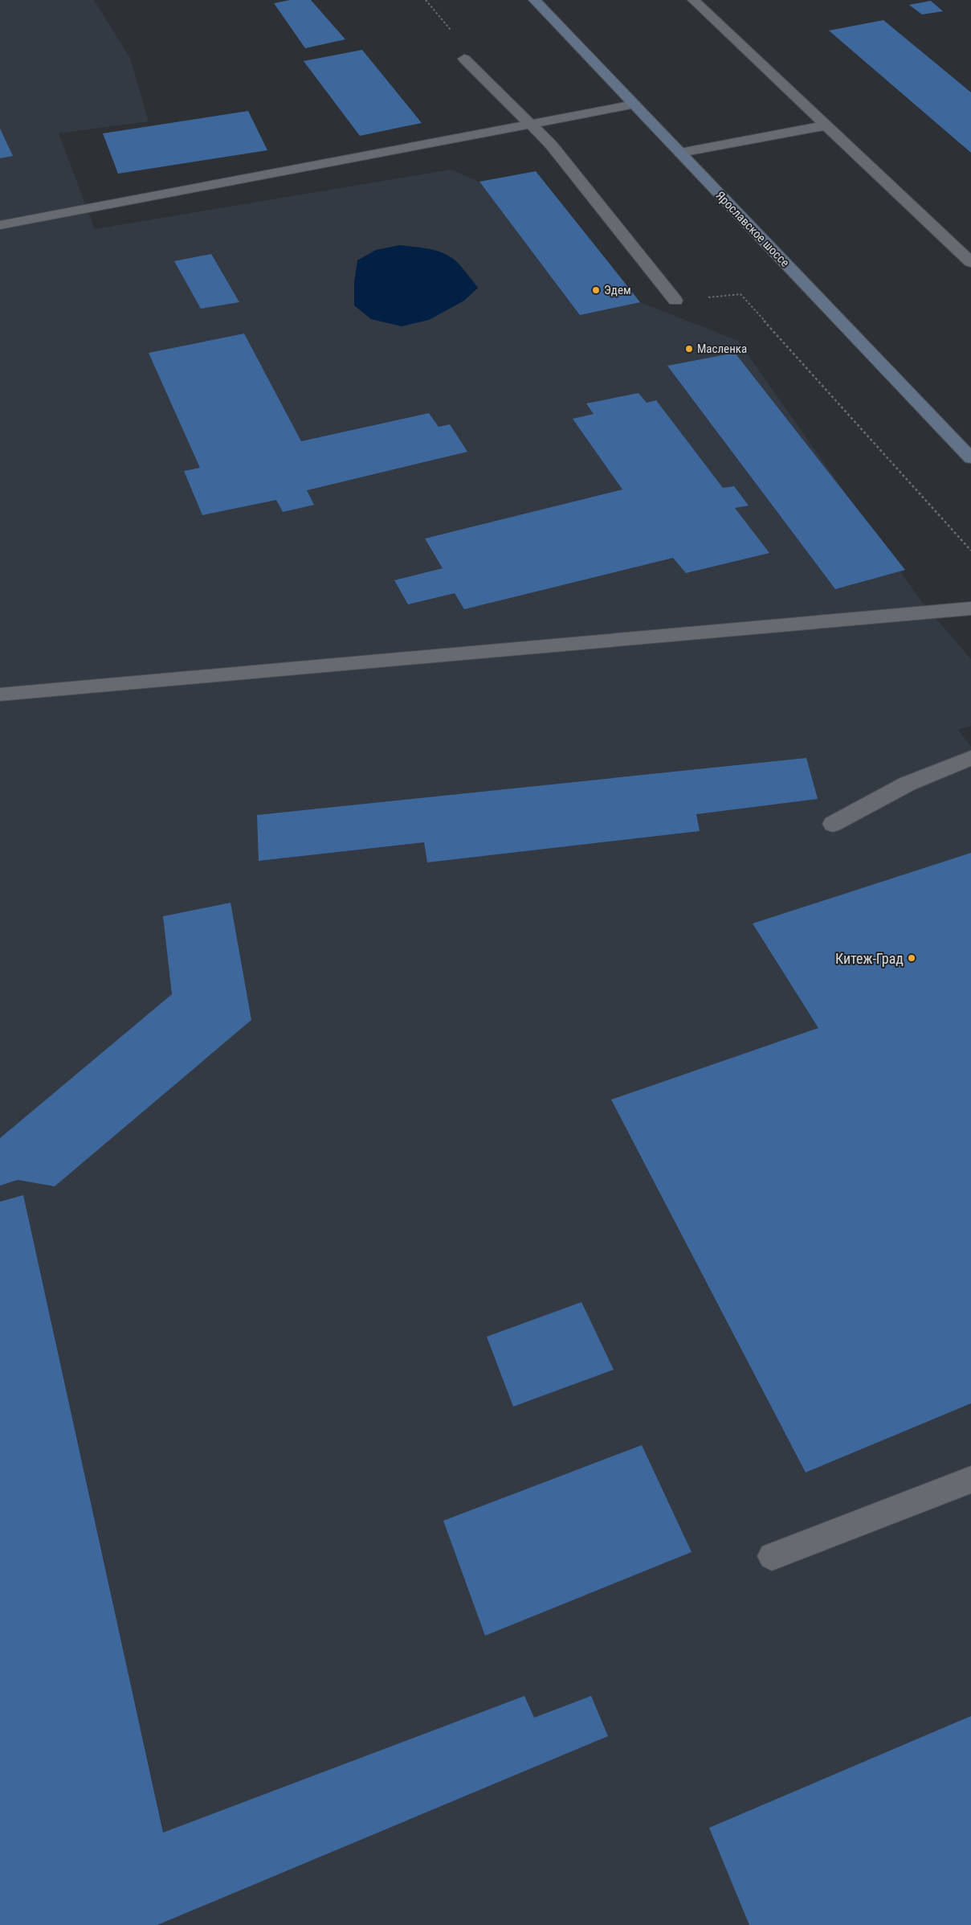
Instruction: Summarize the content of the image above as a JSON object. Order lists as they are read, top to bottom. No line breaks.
{"streets":{"main road":["Ярославское шоссе"]},"places":["Эдем","Масленка","Китеж-Град"]}
